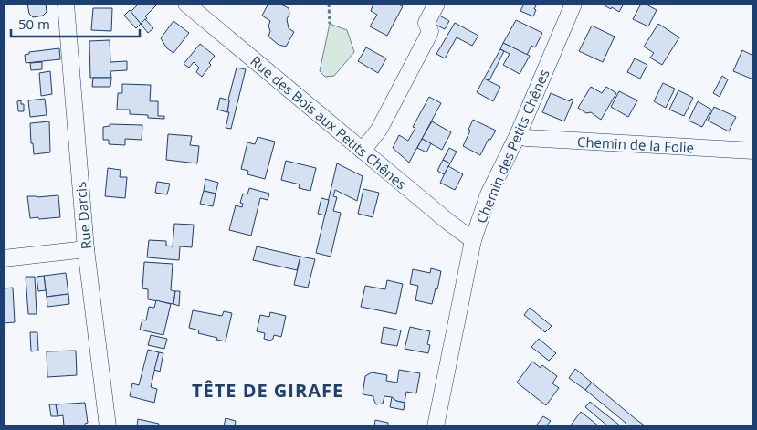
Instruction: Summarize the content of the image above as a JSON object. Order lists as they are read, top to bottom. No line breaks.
{"streets":{"street":["Rue des Bois aux Petits Chênes","Chemin de la Folie","Chemin des Petits Chênes","Rue Darcis"]},"crossings":[["Rue des Bois aux Petits Chênes","Chemin des Petits Chênes"],["Chemin de la Folie","Chemin des Petits Chênes"]],"districts":["TÊTE DE GIRAFE"],"scale_bar":"50 m"}
